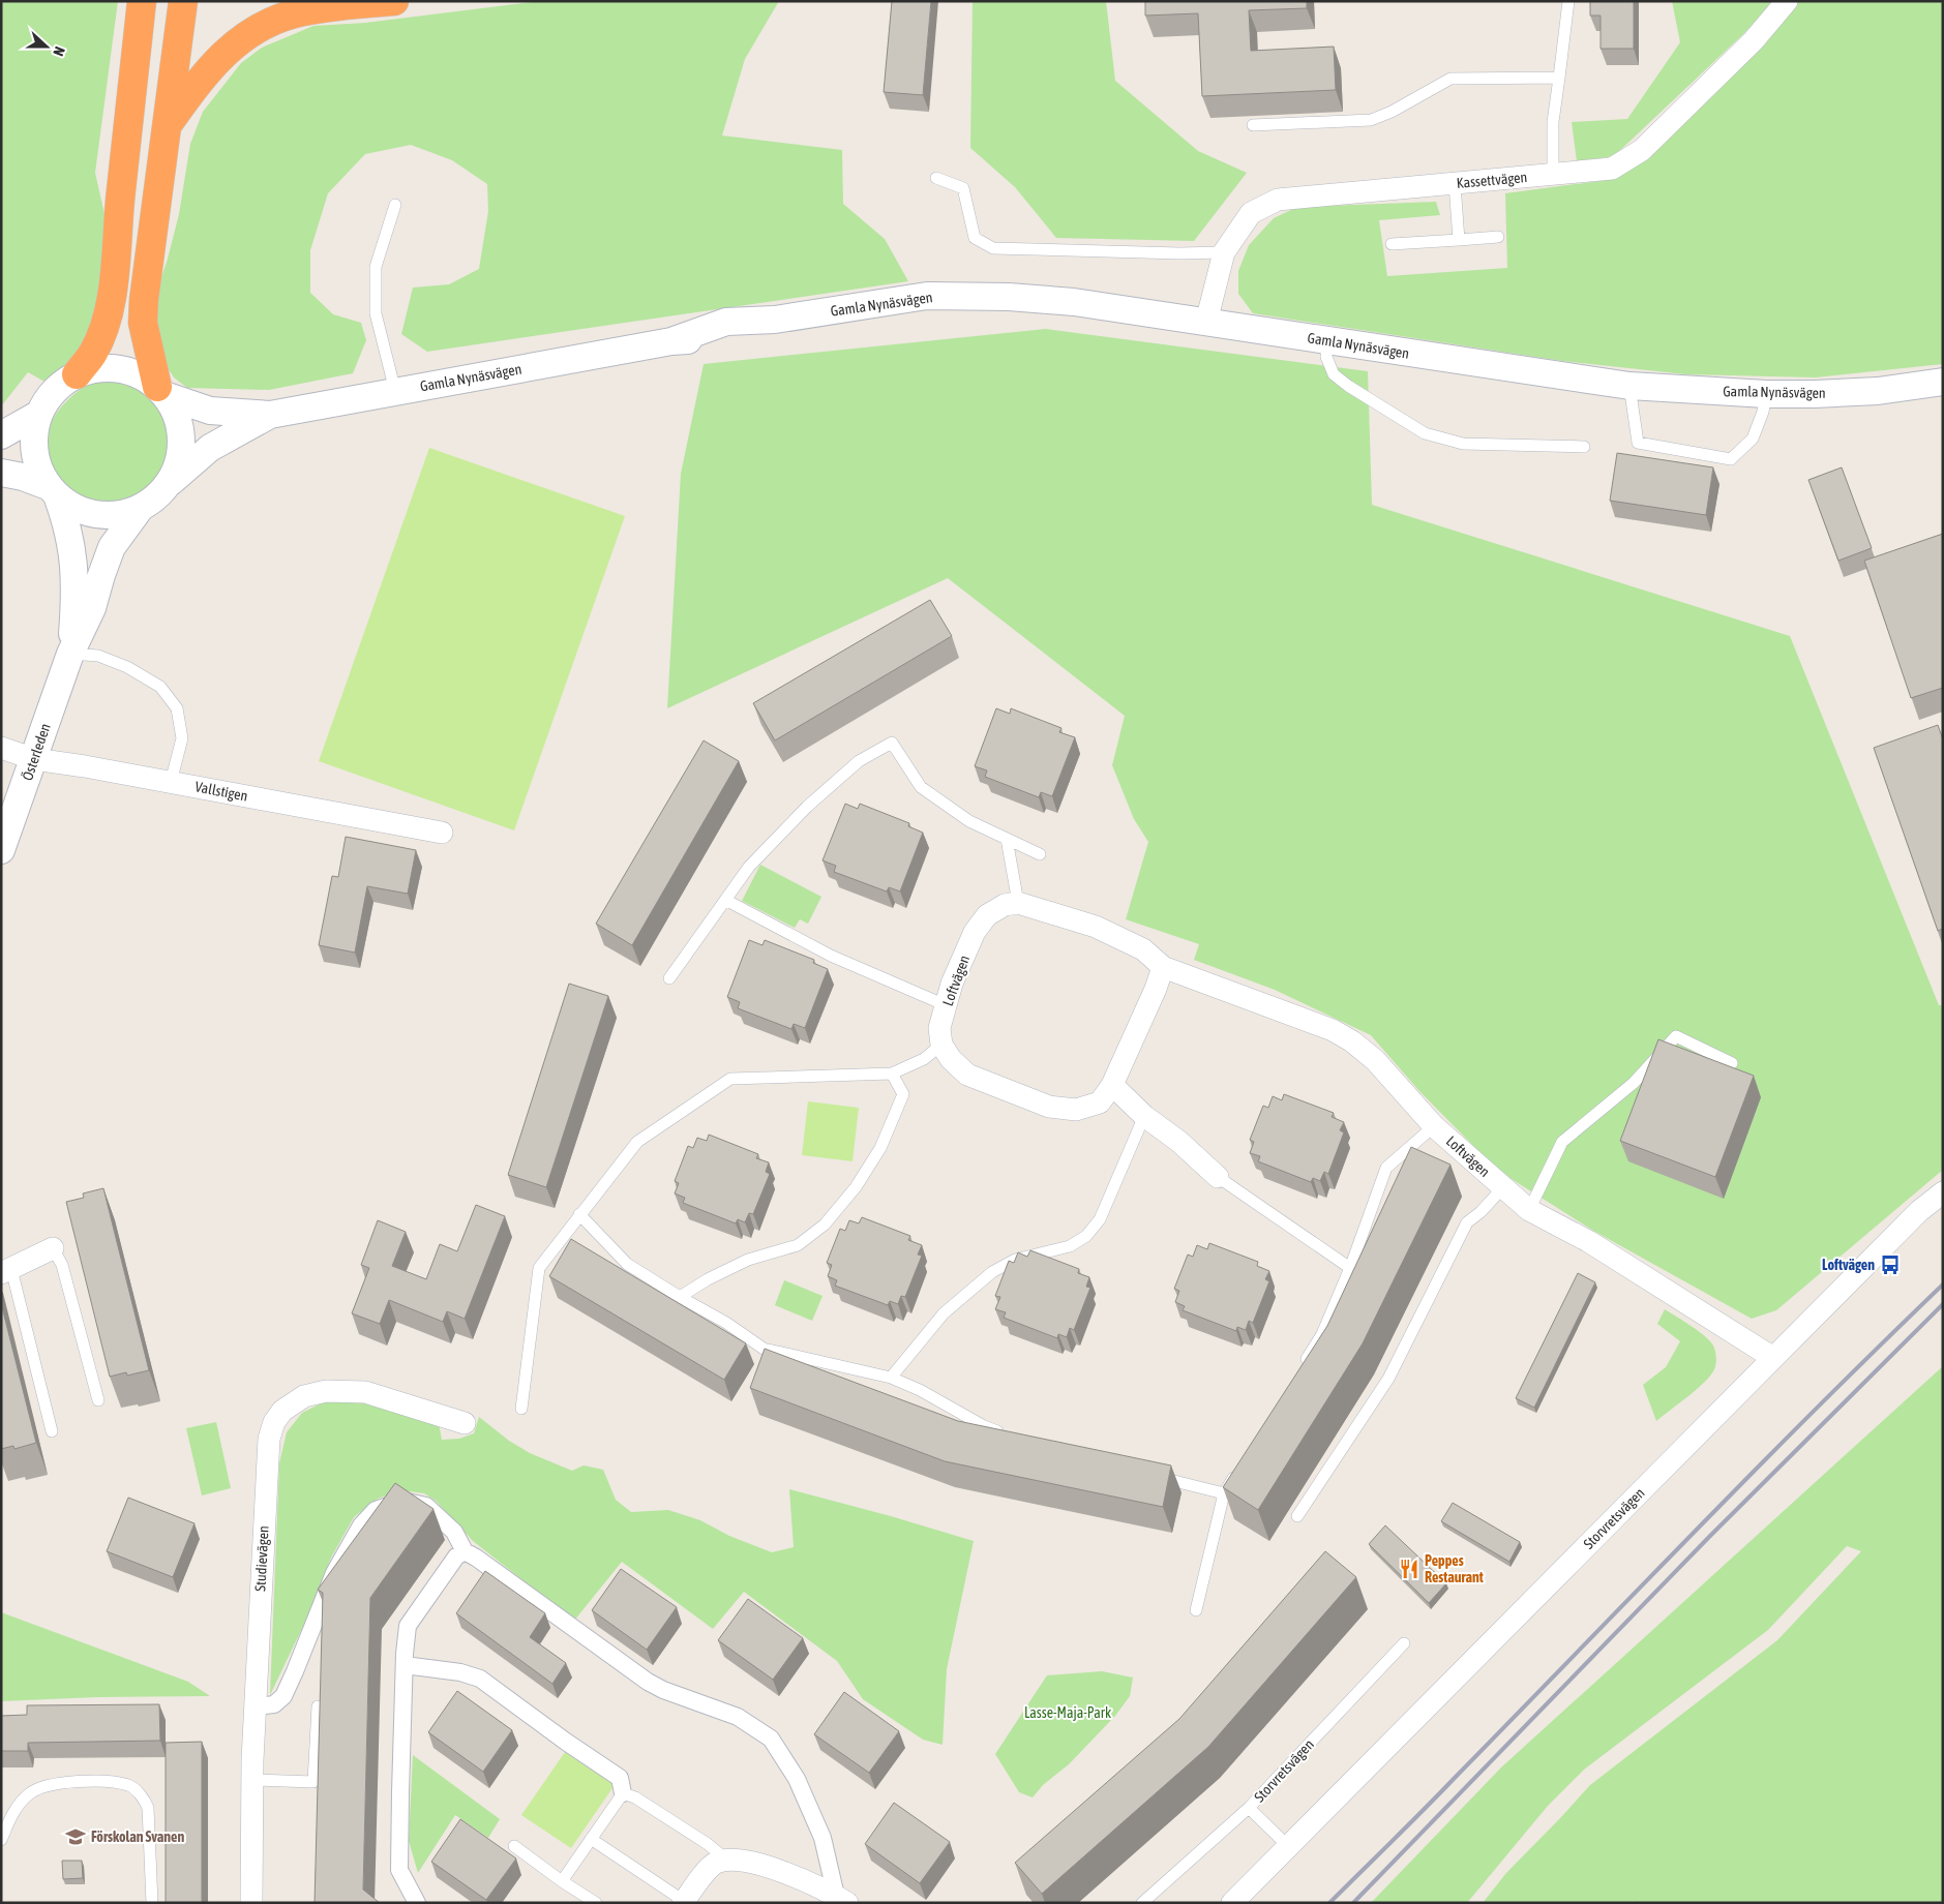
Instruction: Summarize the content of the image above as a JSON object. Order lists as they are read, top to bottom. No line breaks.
{"streets":{"street":["Kassettvägen","Gamla Nynäsvägen","Österleden","Vallstigen","Loftvägen","Storvretsvägen","Studievägen"]},"crossings":[["Kassettvägen","Gamla Nynäsvägen"],["Gamla Nynäsvägen","Österleden"],["Österleden","Vallstigen"],["Loftvägen","Storvretsvägen"]],"parks":["Lasse-Maja-Park"],"places":{"bus stop":["Loftvägen"],"restaurant":["Peppes Restaurant"],"school or university":["Förskolan Svanen"]},"north":"right"}
